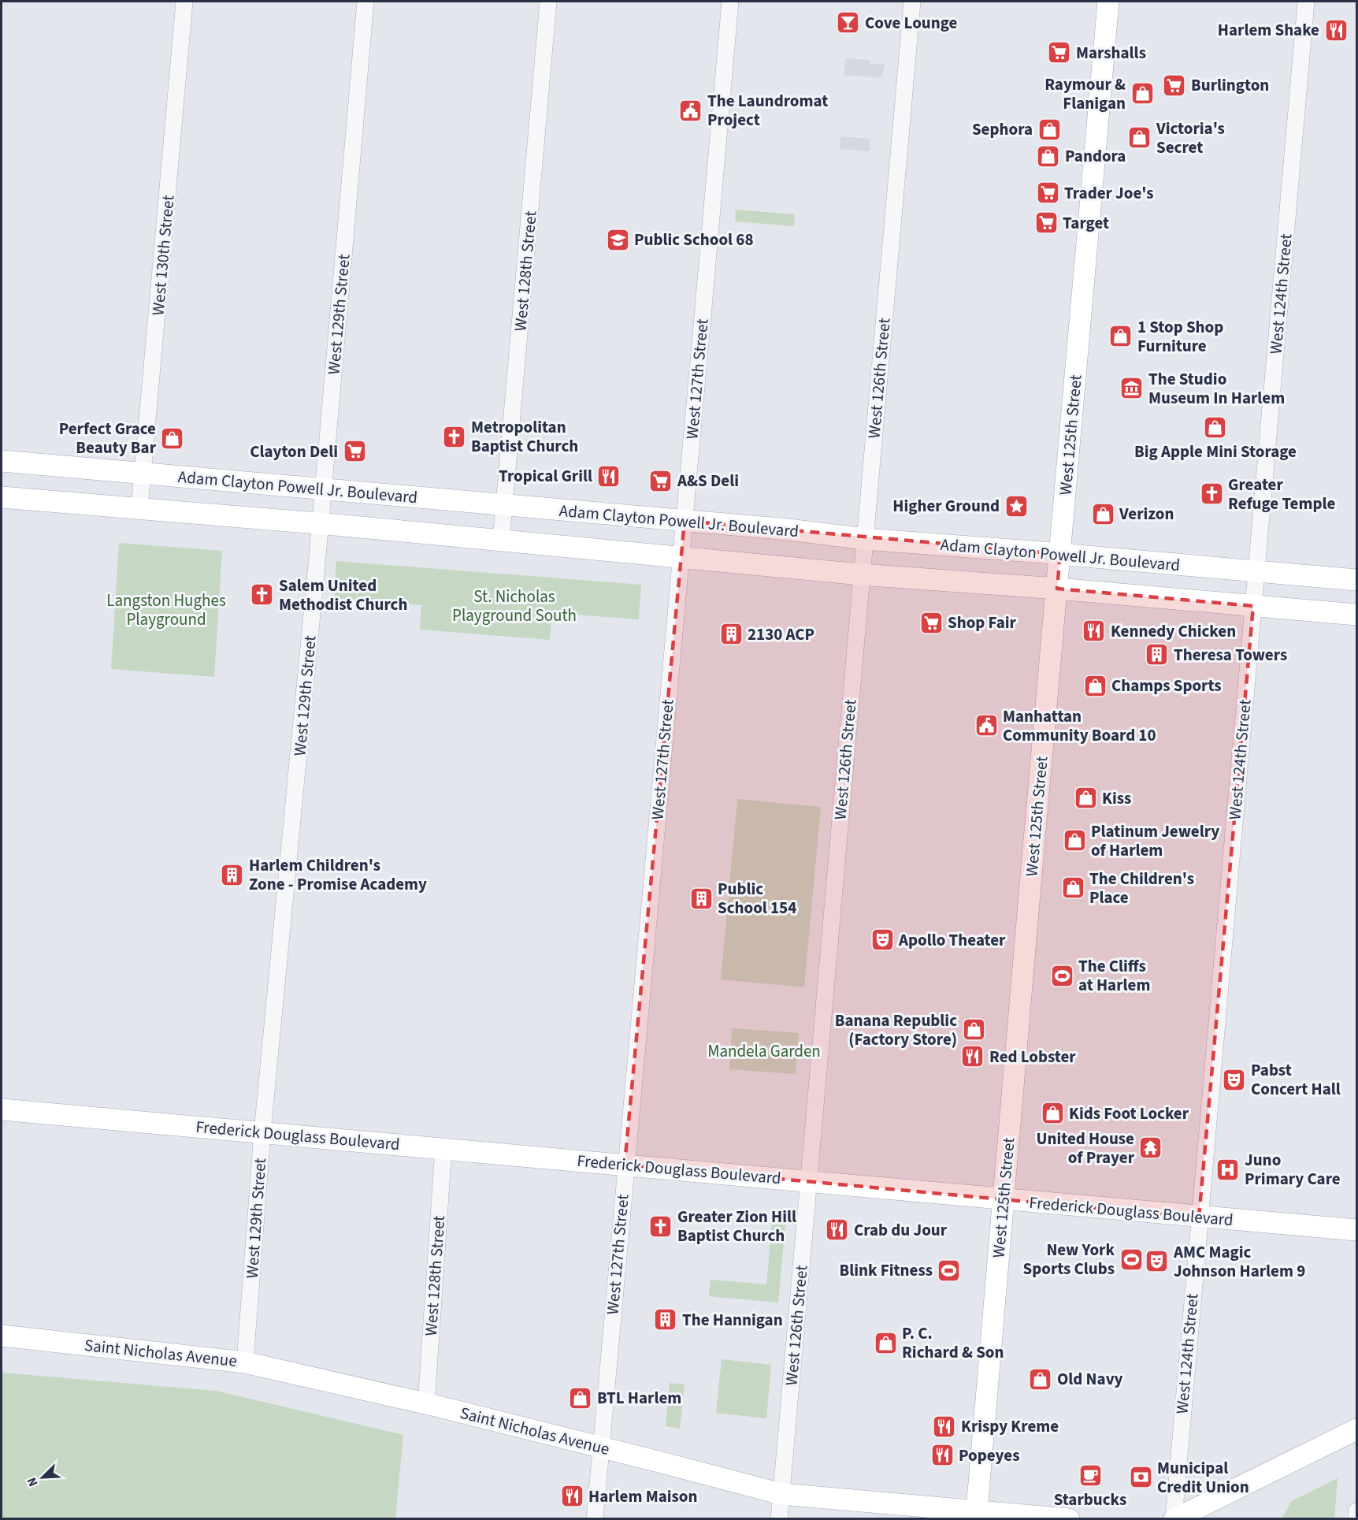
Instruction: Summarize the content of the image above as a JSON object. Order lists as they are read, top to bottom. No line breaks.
{"streets":{"main road":["West 125th Street","Adam Clayton Powell Jr. Boulevard","Frederick Douglass Boulevard","Saint Nicholas Avenue"],"street":["West 130th Street","West 128th Street","West 124th Street","West 129th Street","West 126th Street","West 127th Street"]},"crossings":[["West 130th Street","Adam Clayton Powell Jr. Boulevard"],["West 128th Street","Adam Clayton Powell Jr. Boulevard"],["West 128th Street","Frederick Douglass Boulevard"],["West 128th Street","Saint Nicholas Avenue"],["West 124th Street","Adam Clayton Powell Jr. Boulevard"],["West 124th Street","Frederick Douglass Boulevard"],["West 129th Street","Adam Clayton Powell Jr. Boulevard"],["West 129th Street","Frederick Douglass Boulevard"],["West 129th Street","Saint Nicholas Avenue"],["West 126th Street","Adam Clayton Powell Jr. Boulevard"],["West 126th Street","Frederick Douglass Boulevard"],["West 126th Street","Saint Nicholas Avenue"],["West 127th Street","Adam Clayton Powell Jr. Boulevard"],["West 127th Street","Frederick Douglass Boulevard"],["West 127th Street","Saint Nicholas Avenue"],["West 125th Street","Adam Clayton Powell Jr. Boulevard"],["West 125th Street","Frederick Douglass Boulevard"],["West 125th Street","Saint Nicholas Avenue"]],"parks":["St. Nicholas Playground South","Langston Hughes Playground","Mandela Garden"],"places":{"bar":["Cove Lounge"],"restaurant":["Harlem Shake","Tropical Grill","Kennedy Chicken","Red Lobster","Crab du Jour","Krispy Kreme","Popeyes","Harlem Maison"],"supermarket":["Marshalls","Burlington","Trader Joe's","Target","Clayton Deli","A&S Deli","Shop Fair"],"shop":["Raymour & Flanigan","Sephora","Victoria's Secret","Pandora","1 Stop Shop Furniture","Big Apple Mini Storage","Perfect Grace Beauty Bar","Verizon","Champs Sports","Kiss","Platinum Jewelry of Harlem","The Children's Place","Banana Republic (Factory Store)","Kids Foot Locker","P. C. Richard & Son","Old Navy","BTL Harlem"],"public building":["The Laundromat Project","Manhattan Community Board 10"],"school or university":["Public School 68"],"museum":["The Studio Museum In Harlem"],"church":["Metropolitan Baptist Church","Greater Refuge Temple","Salem United Methodist Church","Greater Zion Hill Baptist Church"],"place":["Higher Ground"],"building":["2130 ACP","Theresa Towers","Harlem Children's Zone - Promise Academy","Public School 154","The Hannigan"],"theatre":["Apollo Theater","Pabst Concert Hall","AMC Magic Johnson Harlem 9"],"sports":["The Cliffs at Harlem","New York Sports Clubs","Blink Fitness"],"temple":["United House of Prayer"],"hospital":["Juno Primary Care"],"cafe":["Starbucks"],"bank":["Municipal Credit Union"]},"north":"bottom left"}
